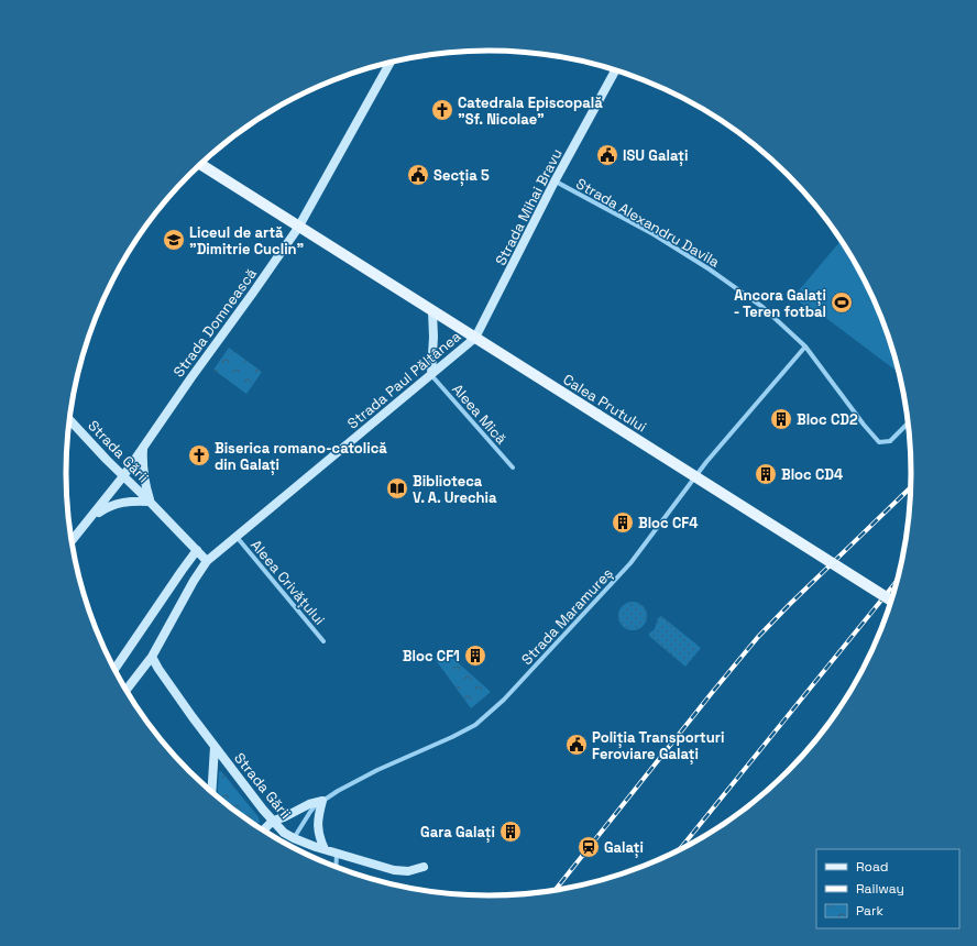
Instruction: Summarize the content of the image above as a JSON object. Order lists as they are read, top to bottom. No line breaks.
{"streets":{"main road":["Strada Mihai Bravu","Strada Domnească","Strada Paul Păltânea","Calea Prutului","Strada Gării"],"street":["Strada Alexandru Davila","Aleea Mică","Aleea Crivățului","Strada Maramureș"]},"crossings":[["Strada Mihai Bravu","Strada Alexandru Davila"],["Strada Mihai Bravu","Strada Paul Păltânea"],["Strada Mihai Bravu","Calea Prutului"],["Strada Alexandru Davila","Strada Maramureș"],["Strada Domnească","Calea Prutului"],["Strada Domnească","Strada Gării"],["Strada Paul Păltânea","Calea Prutului"],["Strada Paul Păltânea","Aleea Mică"],["Strada Paul Păltânea","Strada Gării"],["Strada Paul Păltânea","Aleea Crivățului"],["Strada Gării","Strada Maramureș"]],"places":{"church":["Catedrala Episcopală \"Sf. Nicolae\"","Biserica romano-catolică din Galați"],"public building":["ISU Galați","Secția 5","Poliția Transporturi Feroviare Galați"],"school or university":["Liceul de artă \"Dimitrie Cuclin\""],"sports":["Ancora Galați - Teren fotbal"],"building":["Bloc CD2","Bloc CD4","Bloc CF4","Bloc CF1","Gara Galați"],"library":["Biblioteca V. A. Urechia"],"station":["Galați"]},"legend":["Road","Railway","Park"]}
